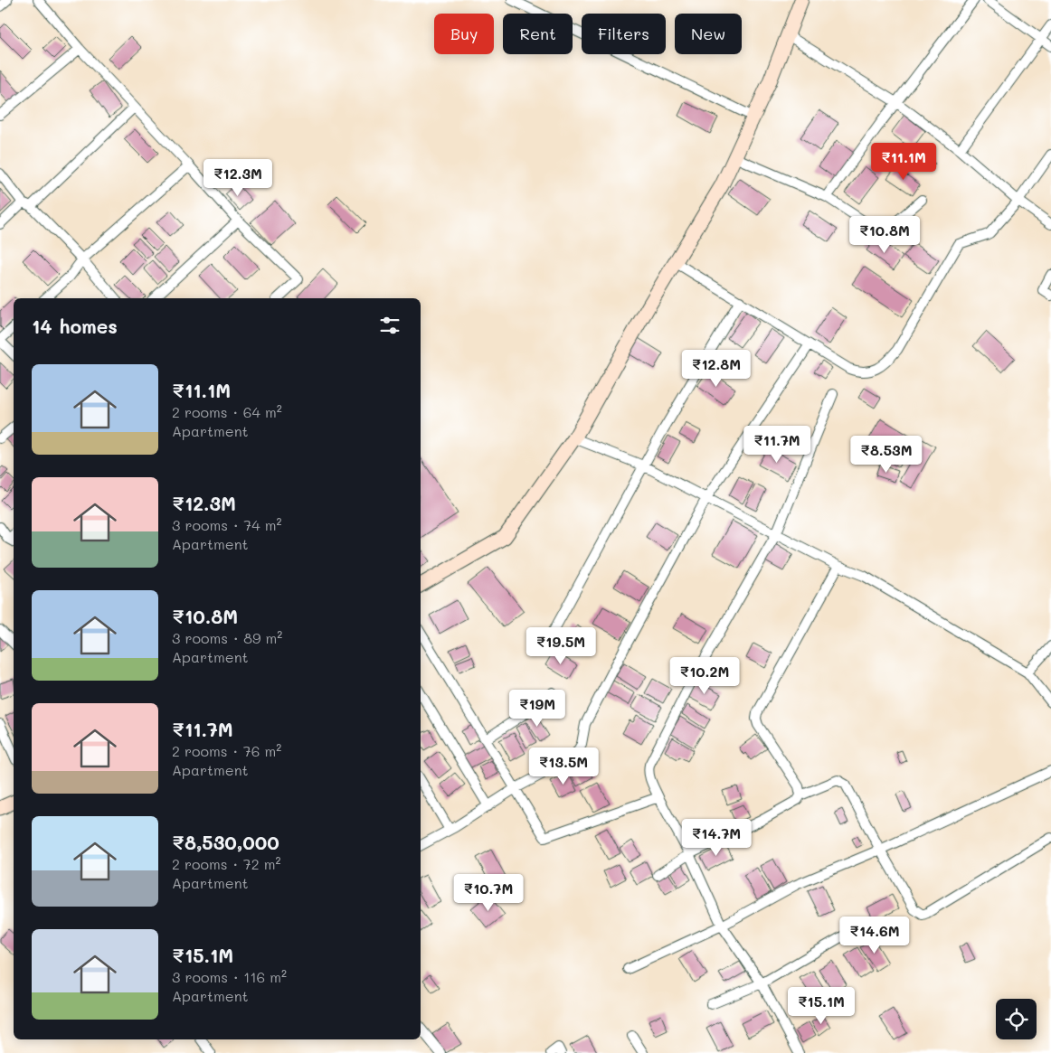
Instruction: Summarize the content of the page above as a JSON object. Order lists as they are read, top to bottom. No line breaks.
{"page":{"chip":["Buy","Rent","Filters","New"],"price":["₹11.1M","₹12.3M","₹10.8M","₹12.8M","₹11.7M","₹8.53M","₹19.5M","₹10.2M","₹19M","₹13.5M","₹14.7M","₹10.7M","₹14.6M","₹15.1M"],"heading":"14 homes","list":[{"name":"₹11.1M","note":"2 rooms · 64 m² · Apartment"},{"name":"₹12.3M","note":"3 rooms · 74 m² · Apartment"},{"name":"₹10.8M","note":"3 rooms · 89 m² · Apartment"},{"name":"₹11.7M","note":"2 rooms · 76 m² · Apartment"},{"name":"₹8,530,000","note":"2 rooms · 72 m² · Apartment"},{"name":"₹15.1M","note":"3 rooms · 116 m² · Apartment"}]}}
